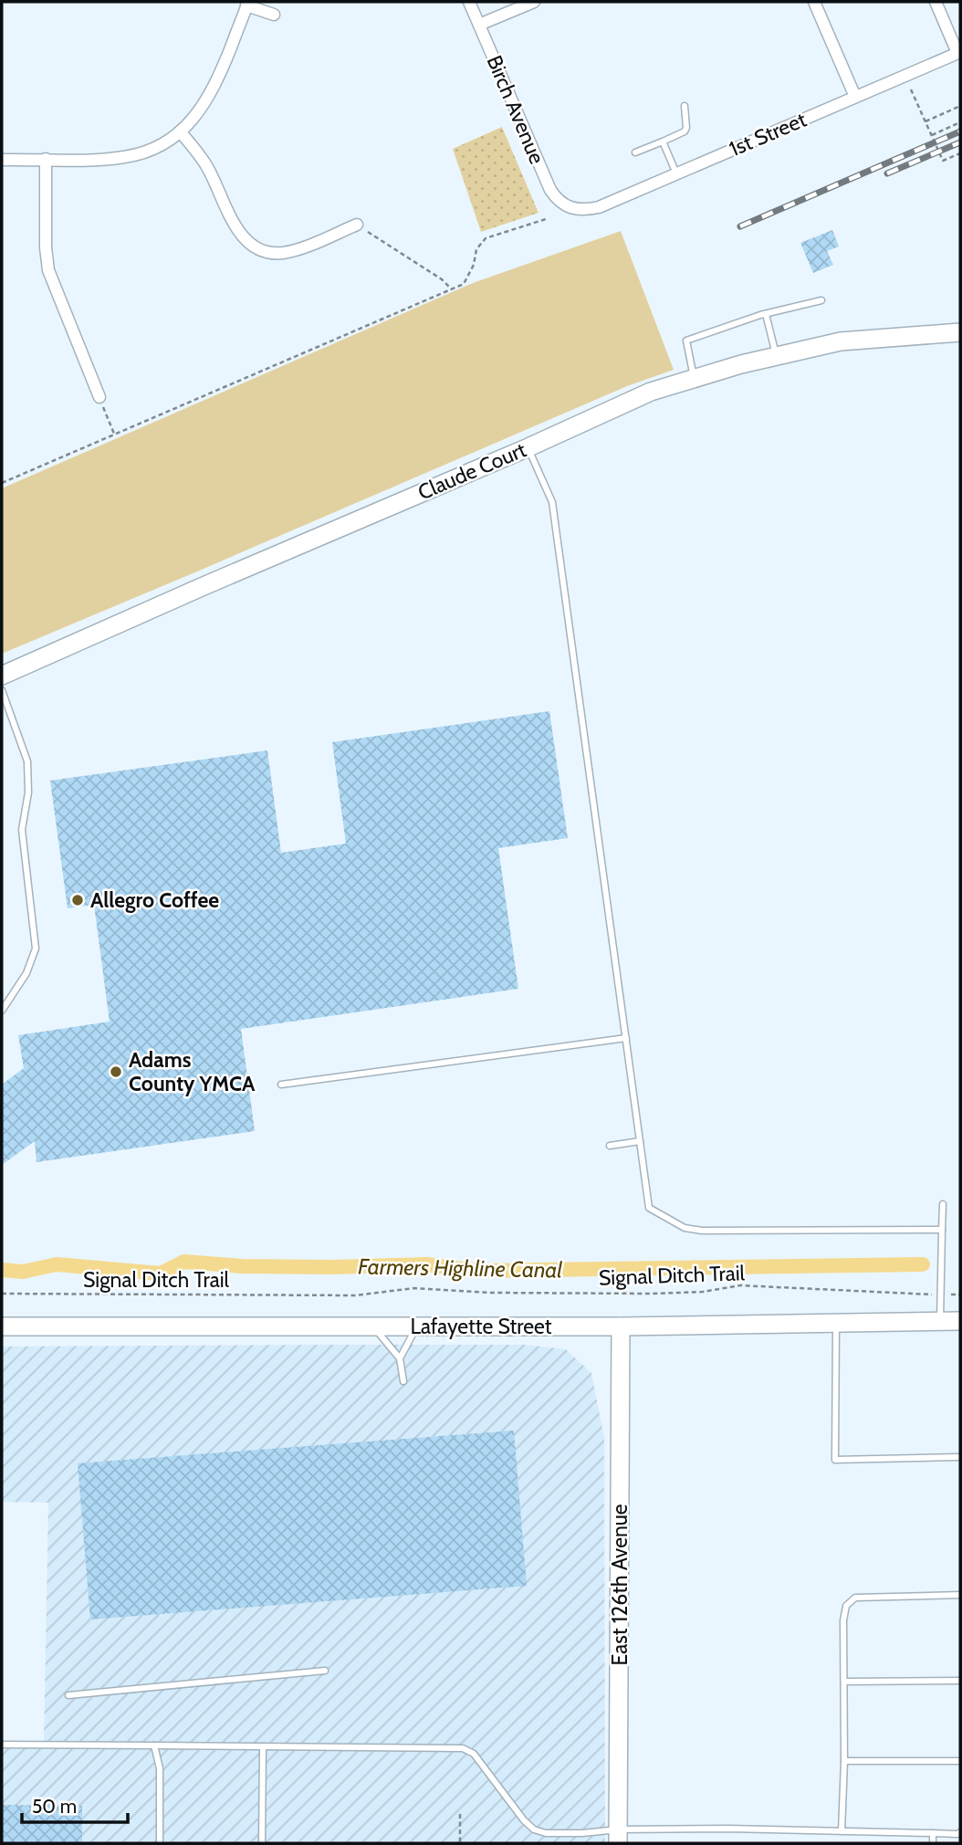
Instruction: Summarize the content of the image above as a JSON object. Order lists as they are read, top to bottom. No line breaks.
{"streets":{"street":["Birch Avenue","1st Street","Claude Court","Lafayette Street","East 126th Avenue"],"path":["Signal Ditch Trail"]},"crossings":[["Birch Avenue","1st Street"],["Lafayette Street","East 126th Avenue"]],"water":["Farmers Highline Canal"],"places":["Allegro Coffee","Adams County YMCA"],"scale_bar":"50 m"}
